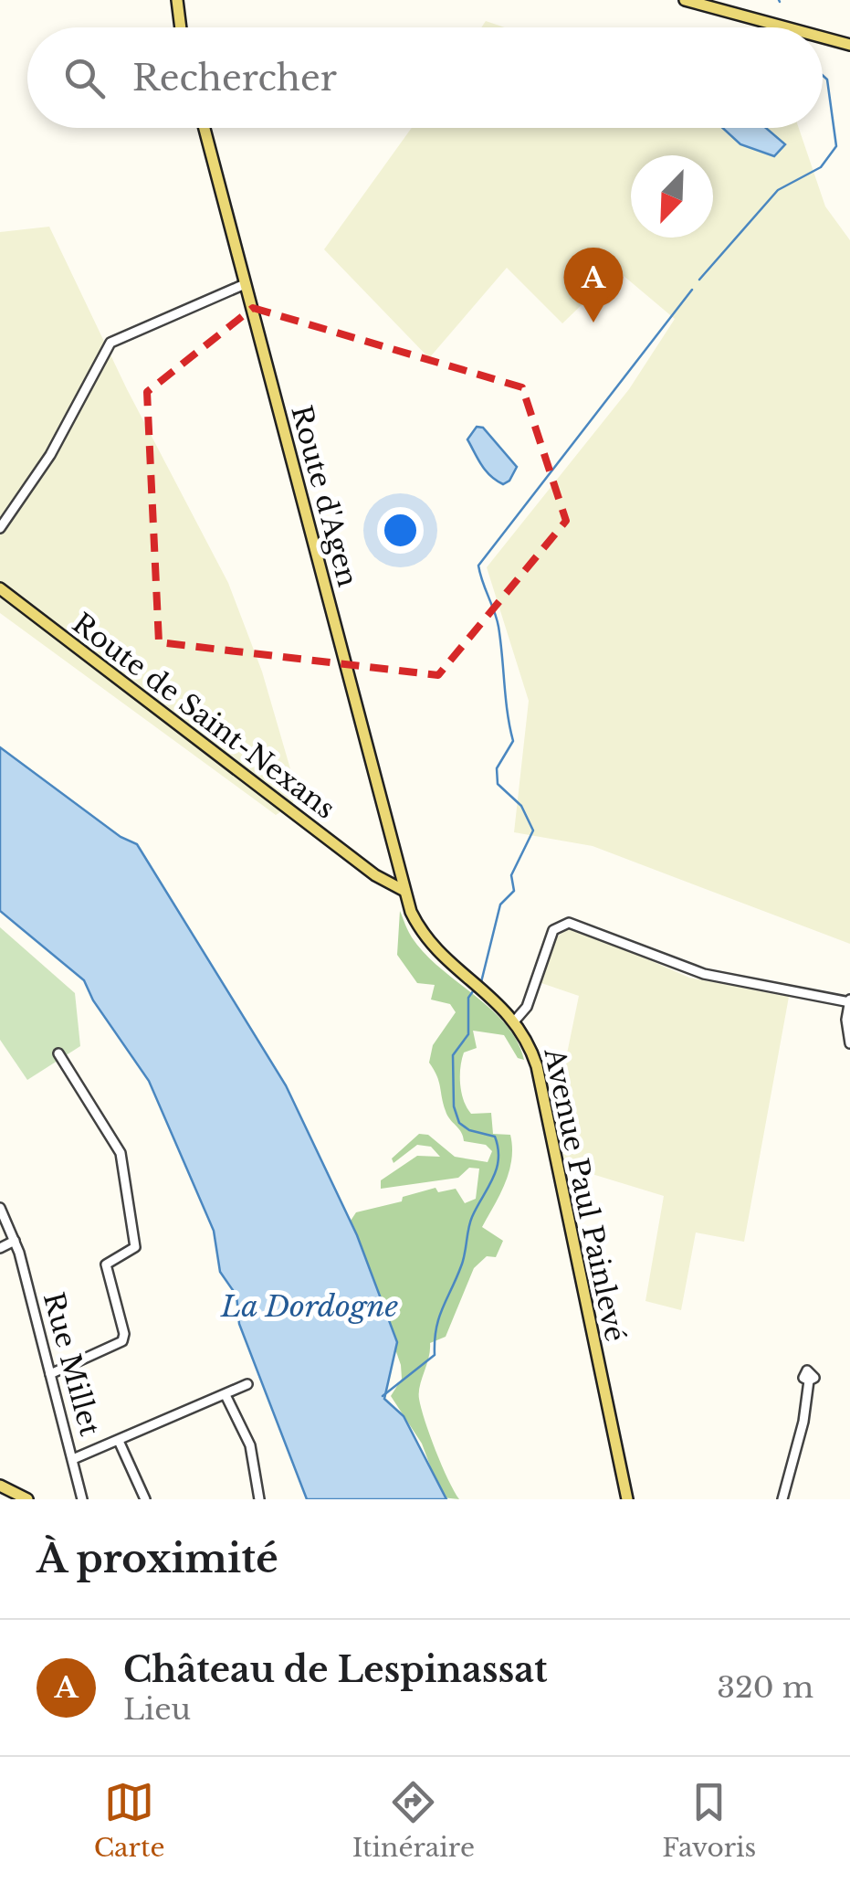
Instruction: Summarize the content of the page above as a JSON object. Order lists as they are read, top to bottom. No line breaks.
{"streets":{"main road":["Route d'Agen","Route de Saint-Nexans","Avenue Paul Painlevé"],"street":["Rue Millet"]},"crossings":[["Route d'Agen","Route de Saint-Nexans"],["Route d'Agen","Avenue Paul Painlevé"],["Route de Saint-Nexans","Avenue Paul Painlevé"]],"water":["La Dordogne"],"north":"bottom left","page":{"search":"Rechercher","pins":"A","heading":"À proximité","list":[{"mark":"A","name":"Château de Lespinassat","note":"Lieu","value":"320 m"}],"nav":["Carte","Itinéraire","Favoris"]}}
